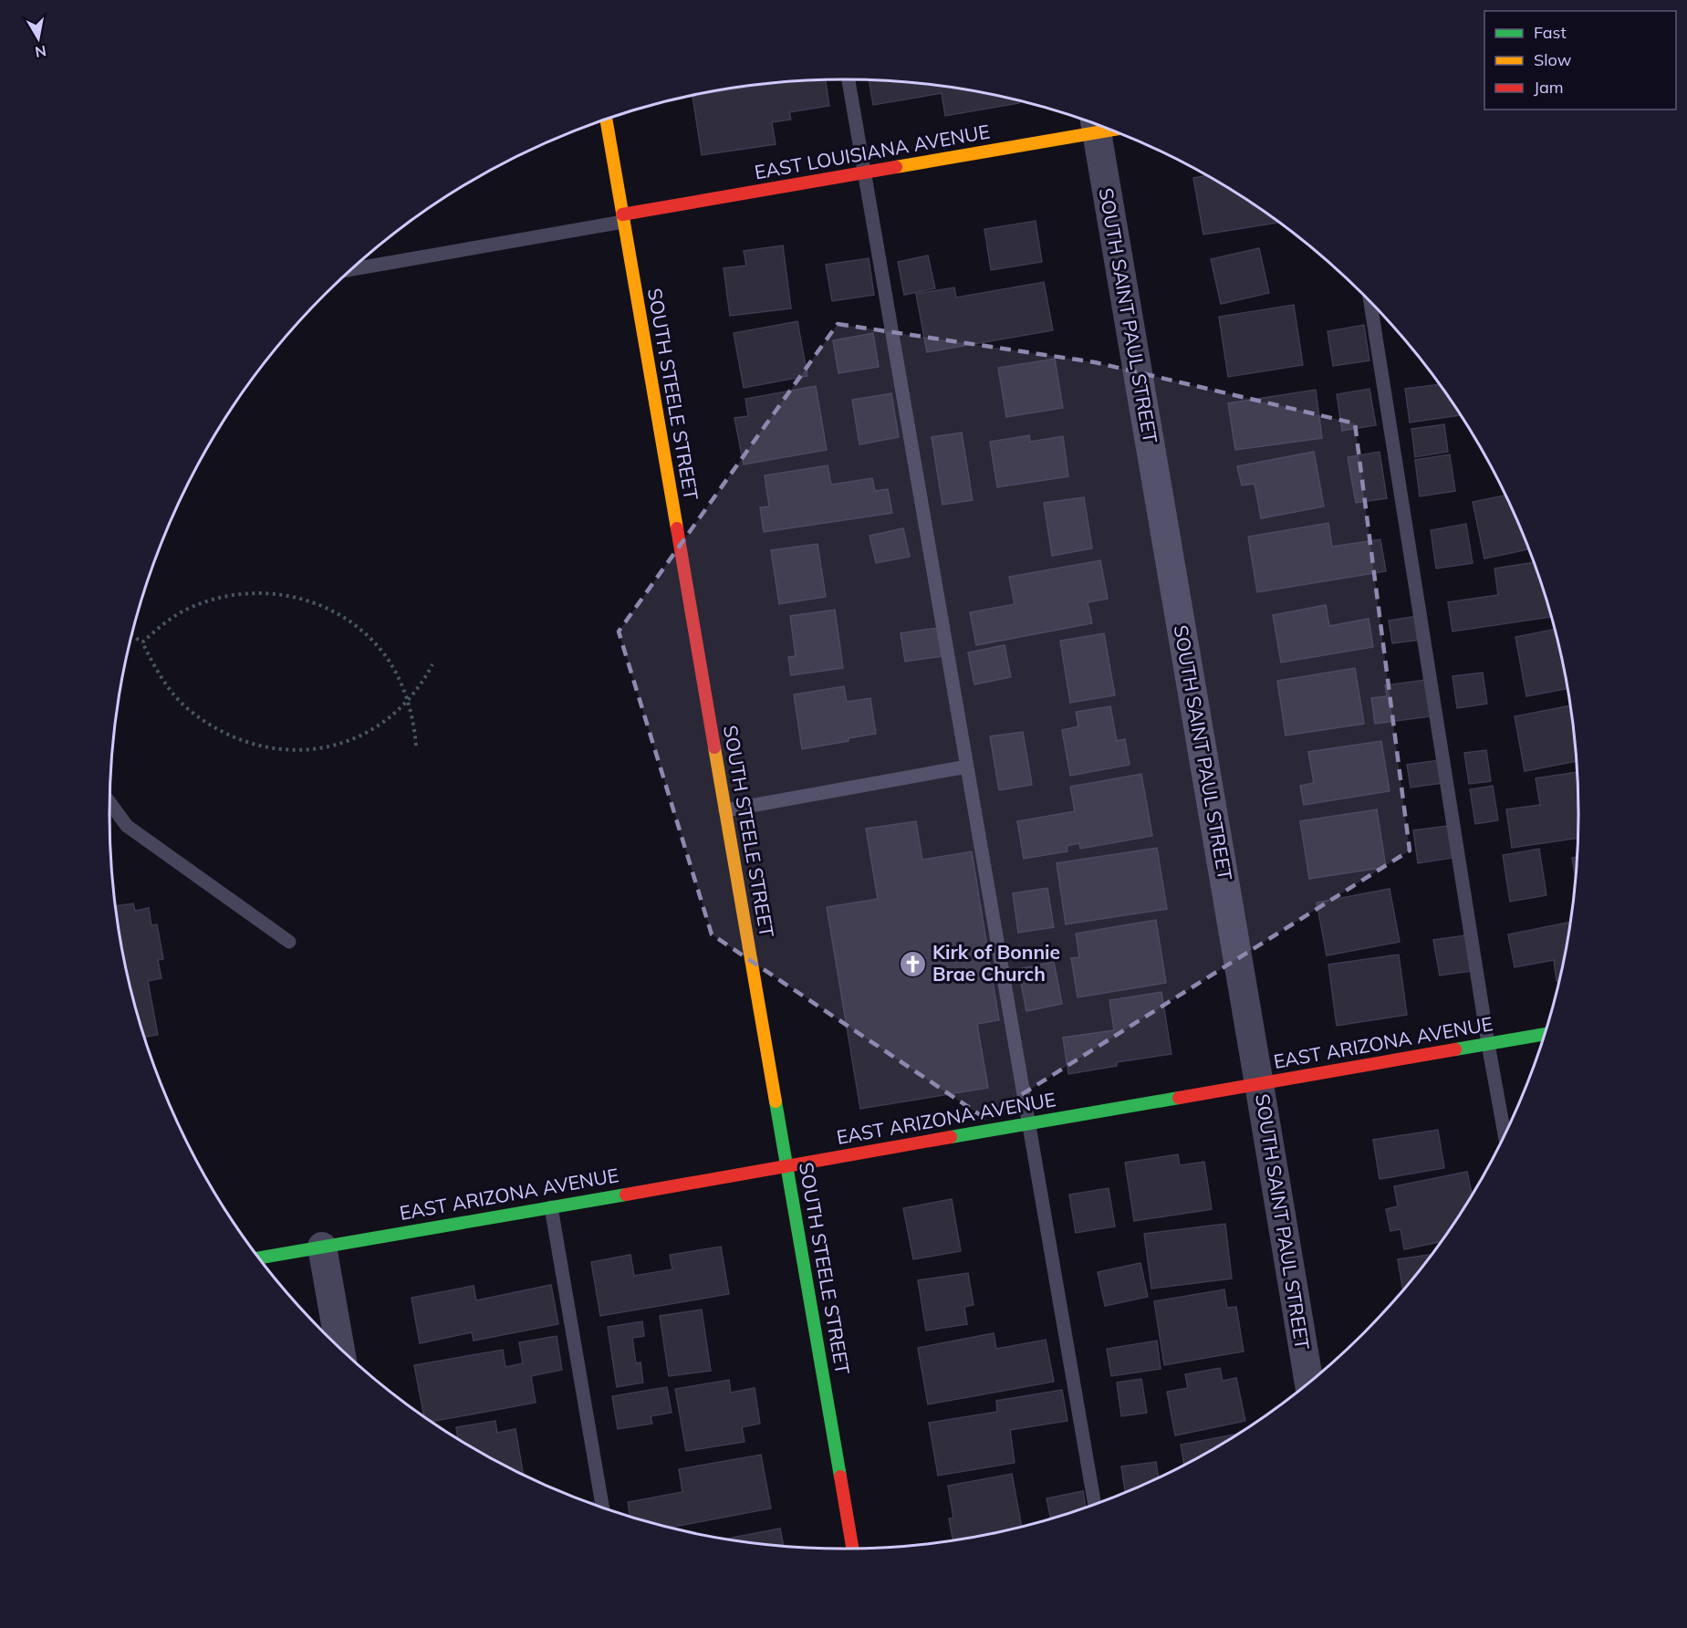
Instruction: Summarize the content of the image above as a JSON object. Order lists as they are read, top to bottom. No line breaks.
{"streets":{"street":["EAST LOUISIANA AVENUE","SOUTH SAINT PAUL STREET","SOUTH STEELE STREET","EAST ARIZONA AVENUE"]},"crossings":[["EAST LOUISIANA AVENUE","SOUTH SAINT PAUL STREET"],["EAST LOUISIANA AVENUE","SOUTH STEELE STREET"],["SOUTH SAINT PAUL STREET","EAST ARIZONA AVENUE"],["SOUTH STEELE STREET","EAST ARIZONA AVENUE"]],"places":{"church":["Kirk of Bonnie Brae Church"]},"legend":["Fast","Slow","Jam"],"north":"bottom"}
